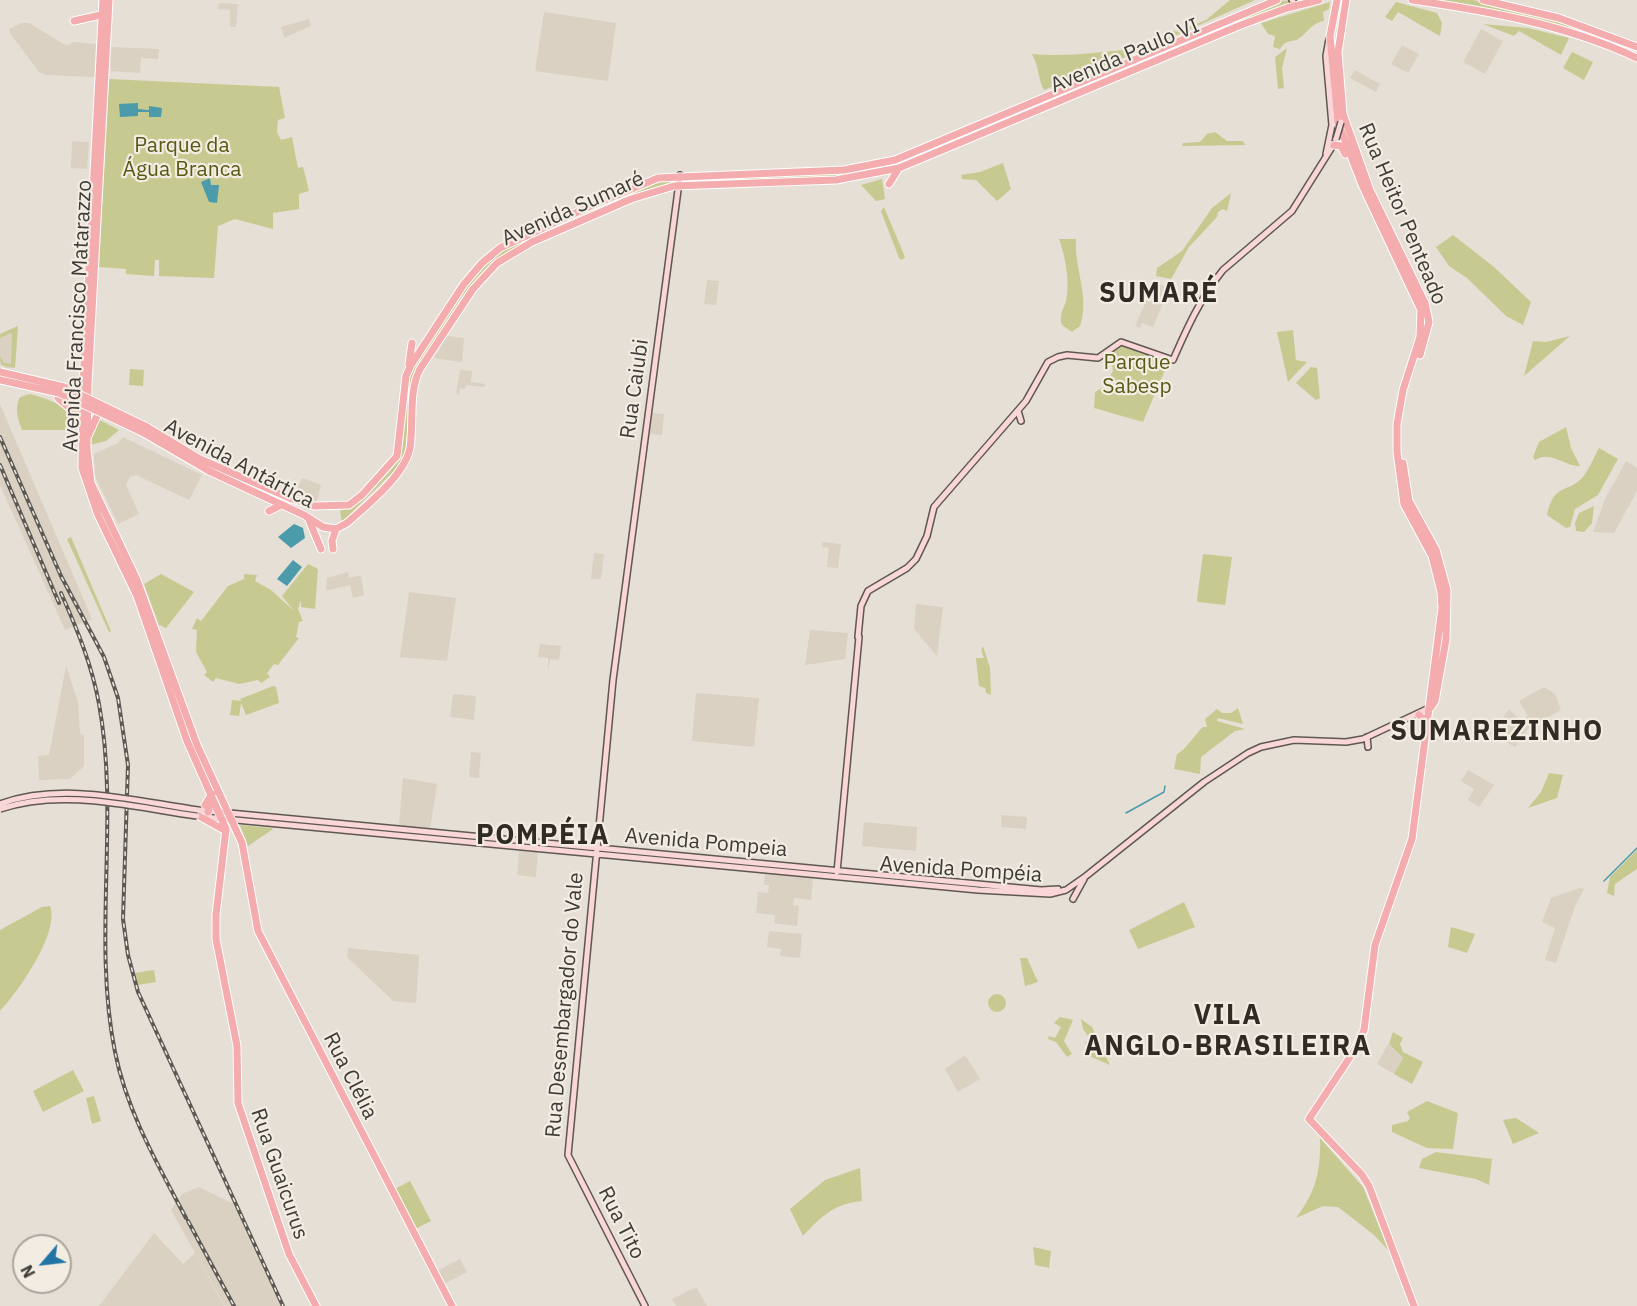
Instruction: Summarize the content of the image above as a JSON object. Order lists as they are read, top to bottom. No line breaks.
{"streets":{"main road":["Avenida Paulo VI","Avenida Sumaré","Rua Heitor Penteado","Avenida Francisco Matarazzo","Rua Caiubi","Avenida Antártica","Avenida Pompeia","Avenida Pompéia","Rua Desembargador do Vale","Rua Clélia","Rua Guaicurus","Rua Tito"]},"crossings":[["Avenida Paulo VI","Avenida Sumaré"],["Avenida Sumaré","Rua Caiubi"],["Avenida Sumaré","Avenida Antártica"],["Avenida Francisco Matarazzo","Avenida Pompeia"],["Avenida Francisco Matarazzo","Rua Clélia"],["Rua Caiubi","Rua Desembargador do Vale"],["Avenida Pompeia","Avenida Pompéia"],["Avenida Pompeia","Rua Desembargador do Vale"],["Rua Desembargador do Vale","Rua Tito"]],"districts":["SUMARÉ","SUMAREZINHO","POMPÉIA","VILA ANGLO-BRASILEIRA"],"parks":["Parque da Água Branca","Parque Sabesp"],"north":"bottom left"}
